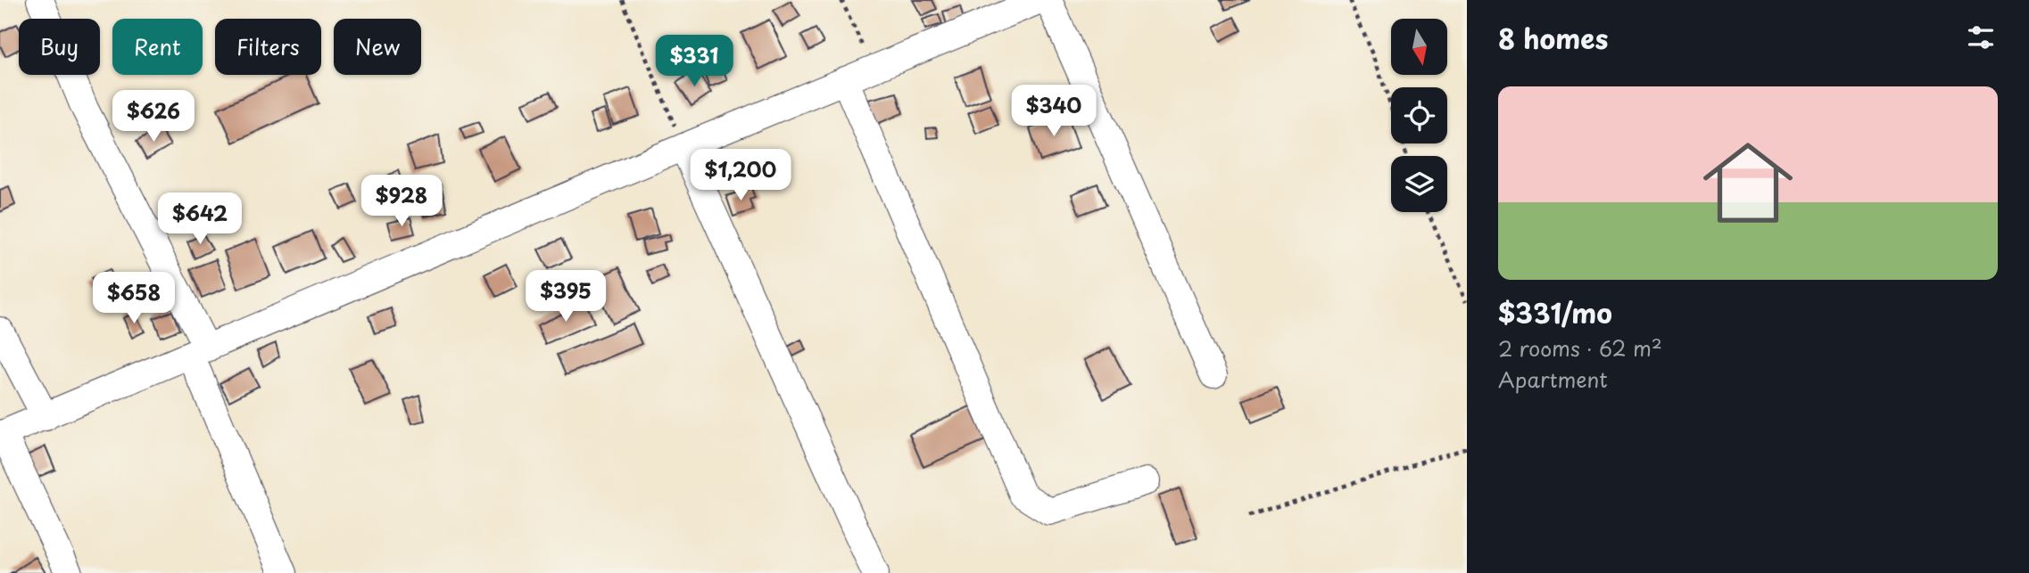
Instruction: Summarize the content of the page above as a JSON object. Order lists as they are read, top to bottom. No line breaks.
{"north":"bottom","page":{"heading":"8 homes","chip":["Buy","Rent","Filters","New"],"price":["$331","$340","$626","$1,200","$928","$642","$395","$658"],"list":[{"name":"$331/mo","note":"2 rooms · 62 m² · Apartment"}]}}
